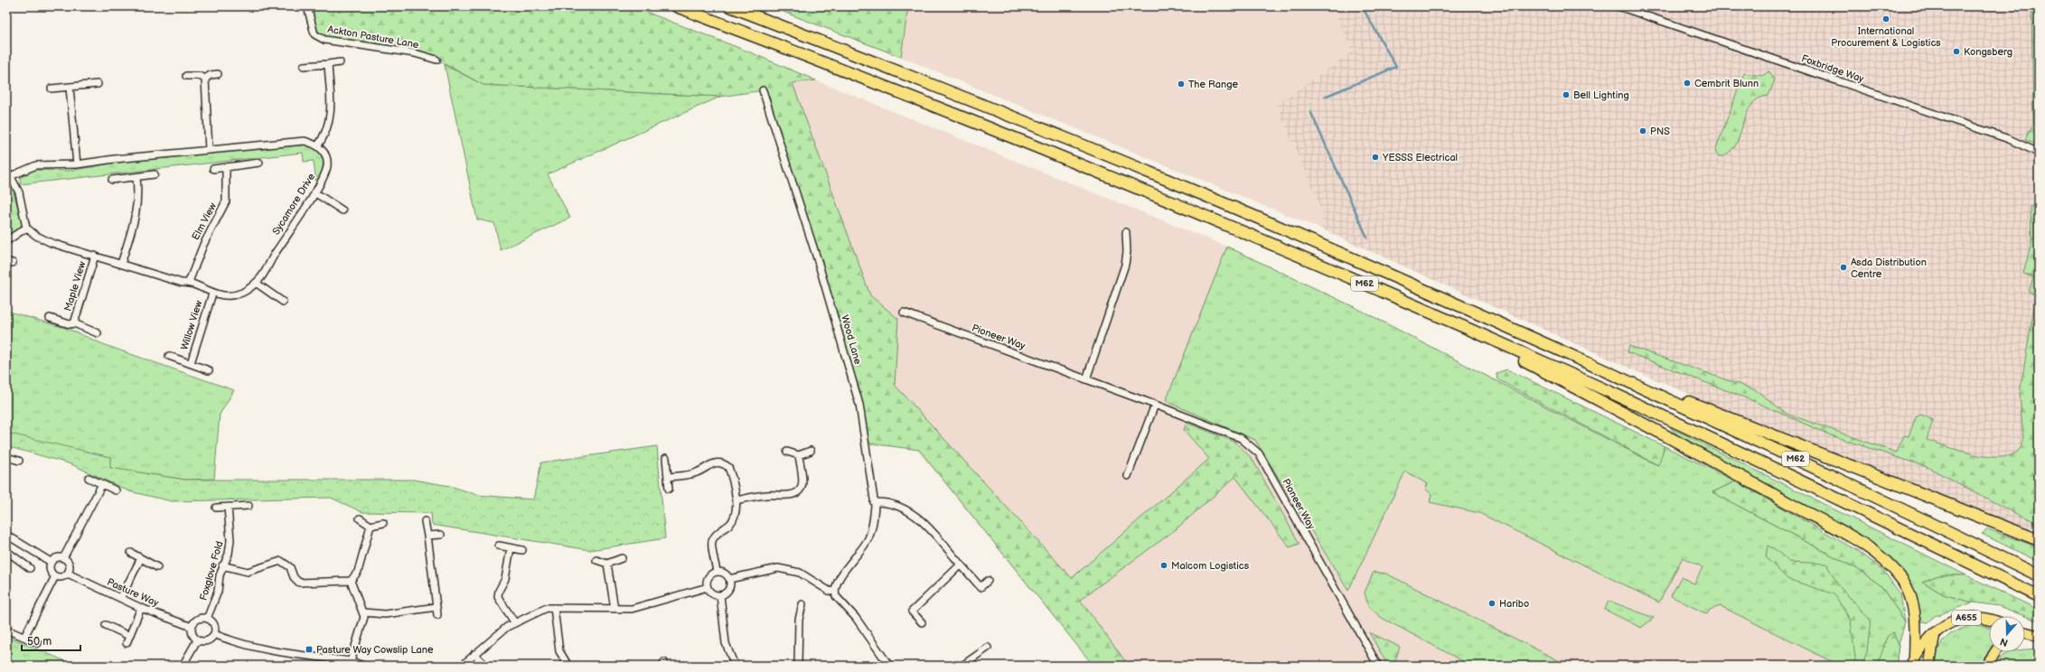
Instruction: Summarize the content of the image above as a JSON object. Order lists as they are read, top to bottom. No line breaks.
{"streets":{"highway":["M62"],"main road":["A655"],"street":["Ackton Pasture Lane","Foxbridge Way","Sycamore Drive","Elm View","Maple View","Willow View","Pioneer Way","Wood Lane","Foxglove Fold","Pasture Way"]},"crossings":[["Sycamore Drive","Elm View"],["Sycamore Drive","Maple View"],["Sycamore Drive","Willow View"],["M62","A655"],["Foxglove Fold","Pasture Way"]],"places":{"other":["International Procurement & Logistics","Kongsberg","Cembrit Blunn","The Range","Bell Lighting","PNS","YESSS Electrical","Asda Distribution Centre","Malcom Logistics","Haribo"],"transit":["Pasture Way Cowslip Lane"]},"scale_bar":"50 m","north":"bottom"}
